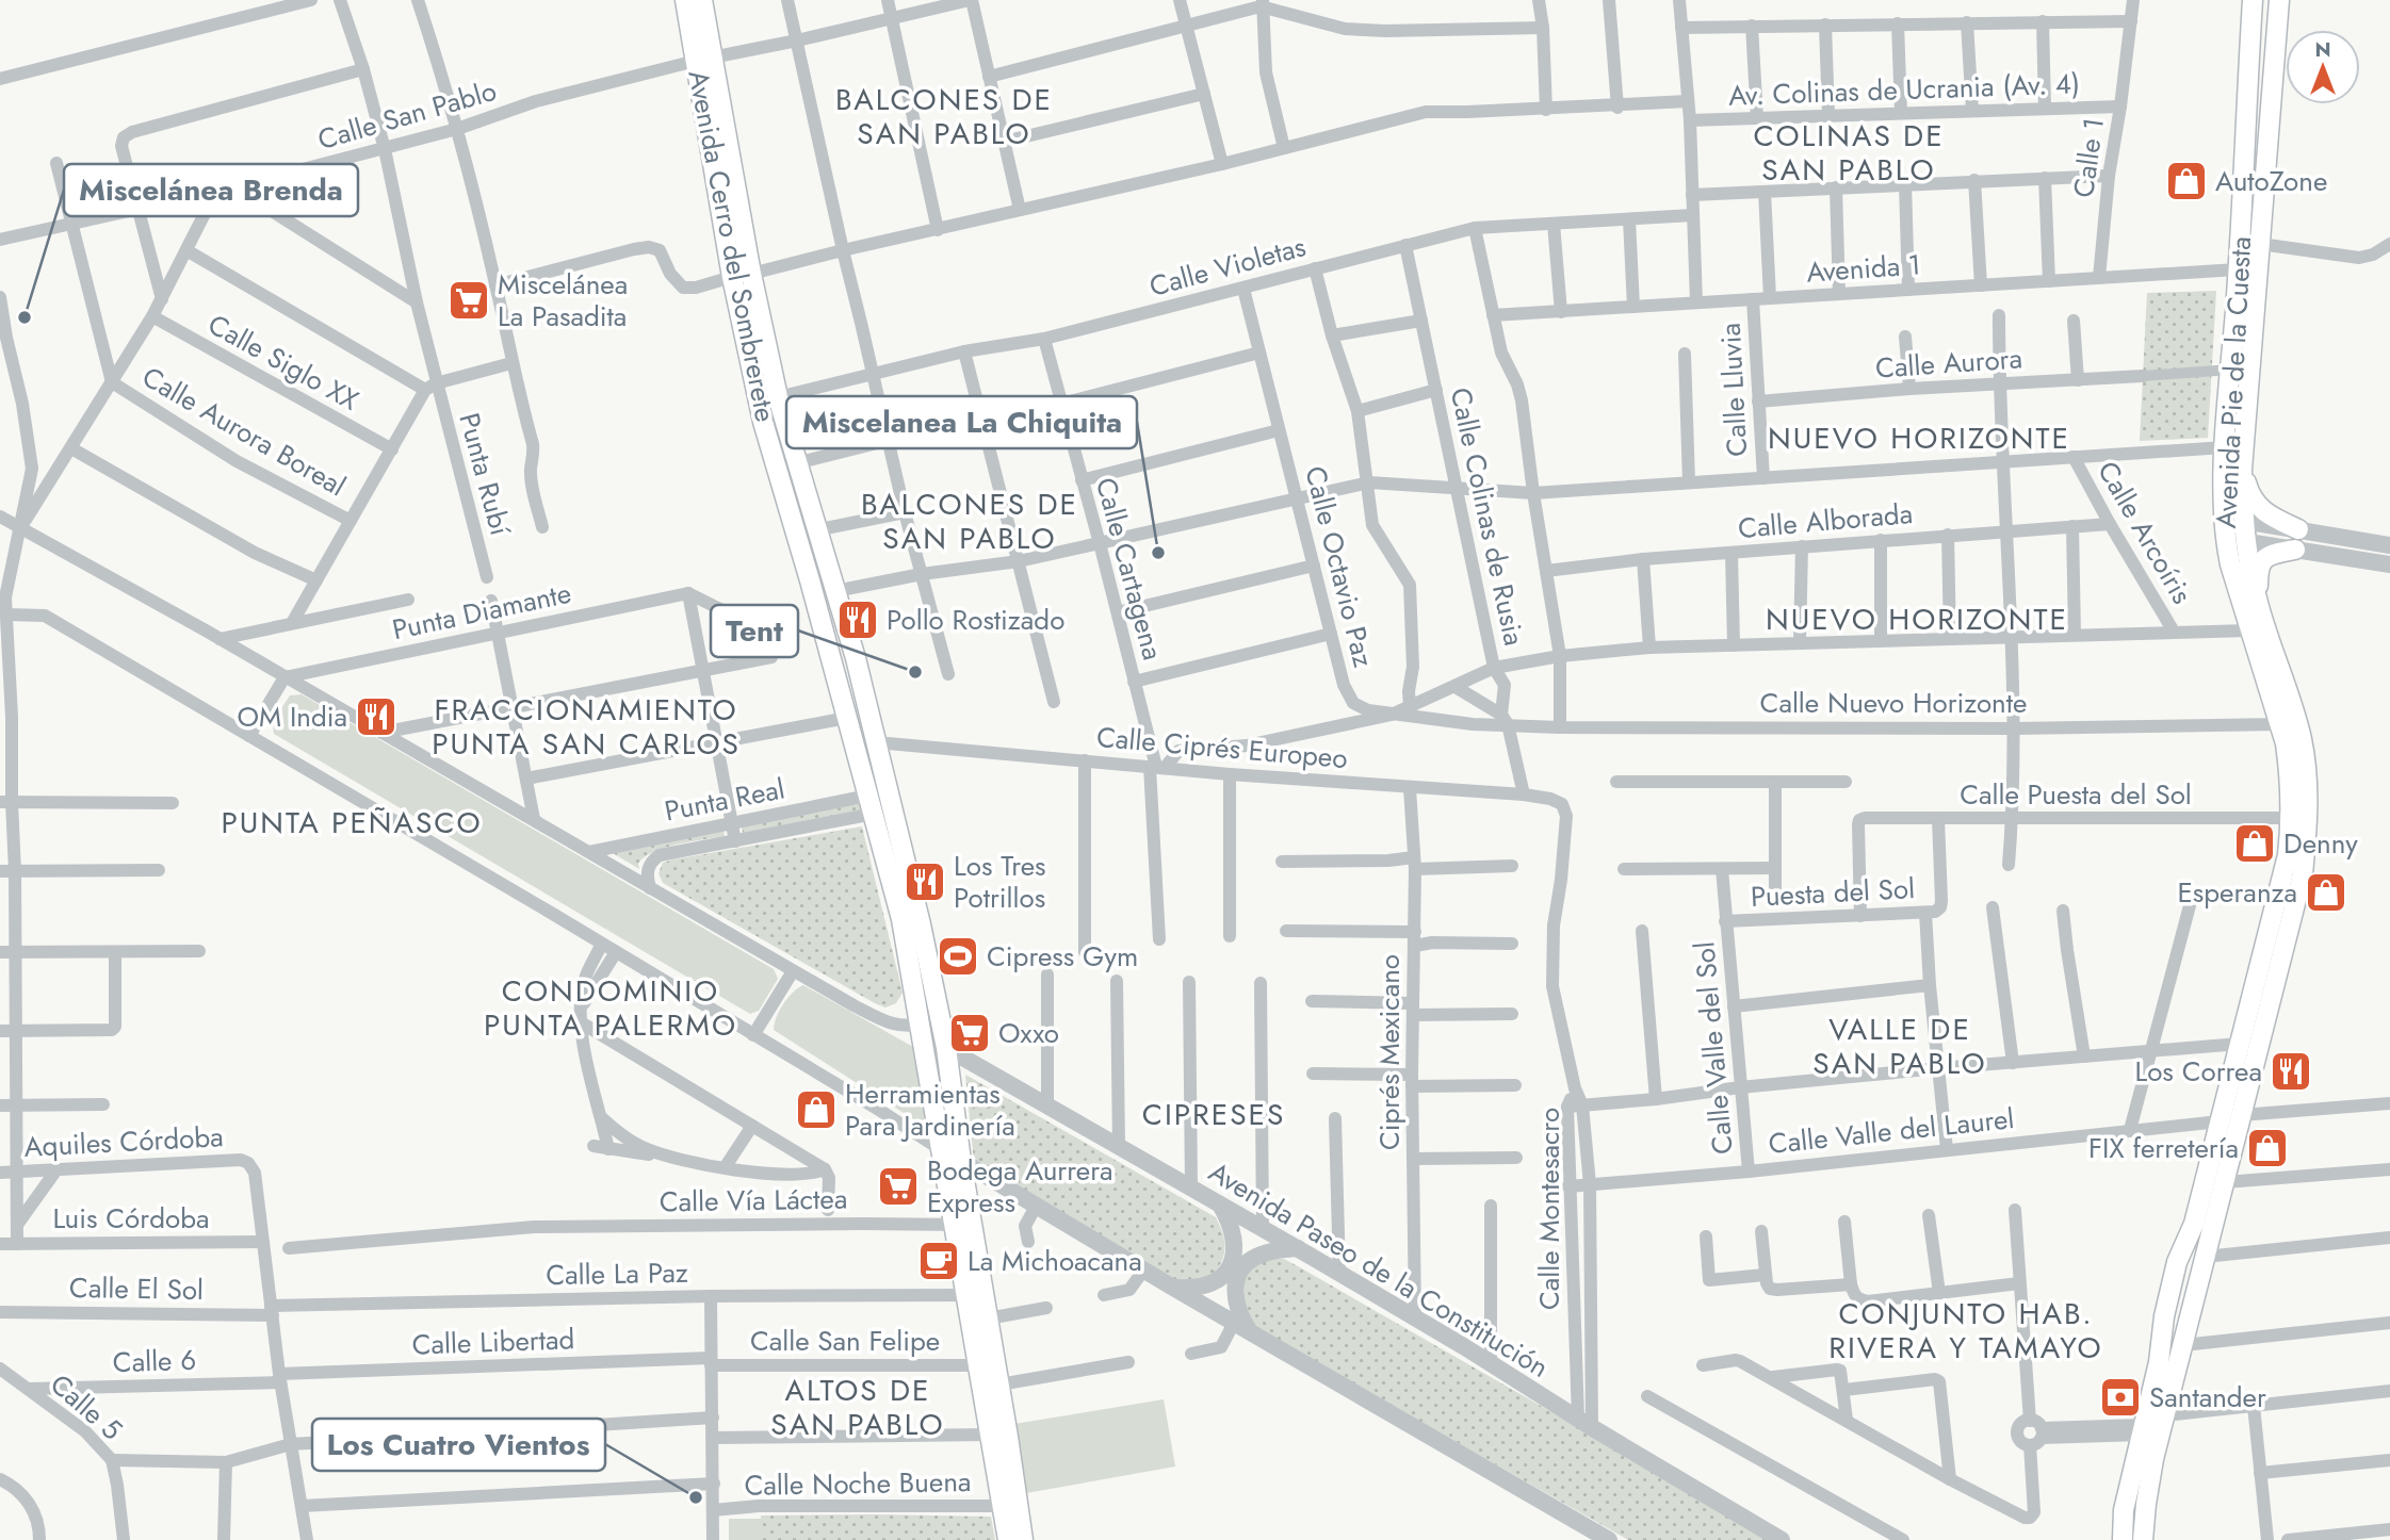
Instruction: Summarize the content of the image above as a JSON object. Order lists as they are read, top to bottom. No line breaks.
{"streets":{"main road":["Avenida Cerro del Sombrerete","Avenida Pie de la Cuesta"],"street":["Av. Colinas de Ucrania (Av. 4)","Calle San Pablo","Calle 1","Calle Violetas","Avenida 1","Calle Siglo XX","Calle Aurora","Calle Lluvia","Calle Aurora Boreal","Punta Rubí","Calle Colinas de Rusia","Calle Alborada","Calle Arcoíris","Calle Octavio Paz","Calle Cartagena","Punta Diamante","Calle Nuevo Horizonte","Calle Ciprés Europeo","Calle Puesta del Sol","Punta Real","Puesta del Sol","Calle Valle del Sol","Ciprés Mexicano","Calle Valle del Laurel","Aquiles Córdoba","Calle Vía Láctea","Calle Montesacro","Luis Córdoba","Avenida Paseo de la Constitución","Calle La Paz","Calle El Sol","Calle San Felipe","Calle Libertad","Calle 6","Calle 5","Calle Noche Buena"]},"crossings":[["Av. Colinas de Ucrania (Av. 4)","Calle 1"],["Calle San Pablo","Avenida Cerro del Sombrerete"],["Calle San Pablo","Punta Rubí"],["Calle 1","Avenida 1"],["Avenida Cerro del Sombrerete","Calle Violetas"],["Avenida Cerro del Sombrerete","Calle Ciprés Europeo"],["Avenida Cerro del Sombrerete","Punta Real"],["Avenida Cerro del Sombrerete","Calle Vía Láctea"],["Avenida Cerro del Sombrerete","Avenida Paseo de la Constitución"],["Avenida Cerro del Sombrerete","Calle La Paz"],["Avenida Cerro del Sombrerete","Calle San Felipe"],["Avenida Cerro del Sombrerete","Calle Noche Buena"],["Calle Violetas","Calle Colinas de Rusia"],["Calle Violetas","Calle Octavio Paz"],["Calle Violetas","Calle Cartagena"],["Avenida 1","Avenida Pie de la Cuesta"],["Avenida 1","Calle Lluvia"],["Calle Aurora","Calle Lluvia"],["Avenida Pie de la Cuesta","Calle Nuevo Horizonte"],["Avenida Pie de la Cuesta","Calle Puesta del Sol"],["Avenida Pie de la Cuesta","Calle Valle del Laurel"],["Calle Colinas de Rusia","Calle Octavio Paz"],["Calle Colinas de Rusia","Calle Nuevo Horizonte"],["Calle Colinas de Rusia","Calle Ciprés Europeo"],["Calle Alborada","Calle Arcoíris"],["Calle Octavio Paz","Calle Nuevo Horizonte"],["Calle Cartagena","Calle Ciprés Europeo"],["Calle Ciprés Europeo","Ciprés Mexicano"],["Calle Ciprés Europeo","Calle Montesacro"],["Calle Puesta del Sol","Puesta del Sol"],["Puesta del Sol","Calle Valle del Sol"],["Calle Valle del Sol","Calle Valle del Laurel"],["Ciprés Mexicano","Avenida Paseo de la Constitución"],["Calle Valle del Laurel","Calle Montesacro"],["Aquiles Córdoba","Luis Córdoba"],["Calle Montesacro","Avenida Paseo de la Constitución"],["Calle La Paz","Calle El Sol"],["Calle San Felipe","Calle Libertad"],["Calle Libertad","Calle 6"],["Calle 6","Calle 5"]],"districts":["BALCONES DE SAN PABLO","COLINAS DE SAN PABLO","NUEVO HORIZONTE","BALCONES DE SAN PABLO","NUEVO HORIZONTE","FRACCIONAMIENTO PUNTA SAN CARLOS","PUNTA PEÑASCO","CONDOMINIO PUNTA PALERMO","VALLE DE SAN PABLO","CIPRESES","CONJUNTO HAB. RIVERA Y TAMAYO","ALTOS DE SAN PABLO"],"places":{"shop":["AutoZone","Denny","Esperanza","Herramientas Para Jardinería","FIX ferretería"],"supermarket":["Miscelánea La Pasadita","Oxxo","Bodega Aurrera Express"],"other":["Miscelánea Brenda","Miscelanea La Chiquita","Tent","Los Cuatro Vientos"],"restaurant":["Pollo Rostizado","OM India","Los Tres Potrillos","Los Correa"],"sports":["Cipress Gym"],"cafe":["La Michoacana"],"bank":["Santander"]},"north":"top"}
